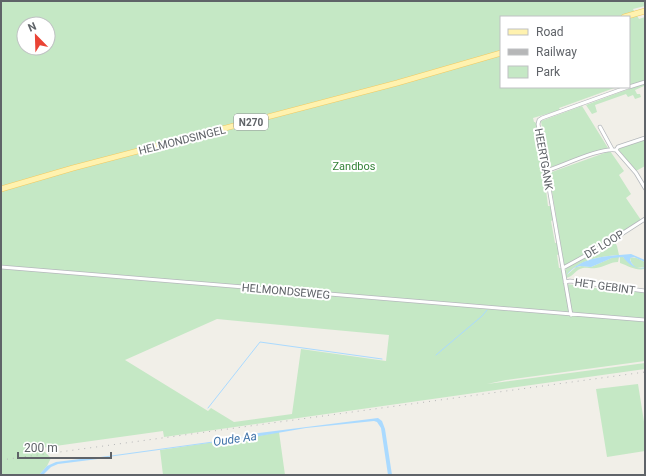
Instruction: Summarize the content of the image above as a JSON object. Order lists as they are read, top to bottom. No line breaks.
{"streets":{"main road":["N270","HELMONDSINGEL"],"street":["HEERTGANK","DE LOOP","HET GEBINT","HELMONDSEWEG"]},"crossings":[["HEERTGANK","DE LOOP"]],"water":["Oude Aa"],"parks":["Zandbos"],"legend":["Road","Railway","Park"],"scale_bar":"200 m","north":"top left"}
